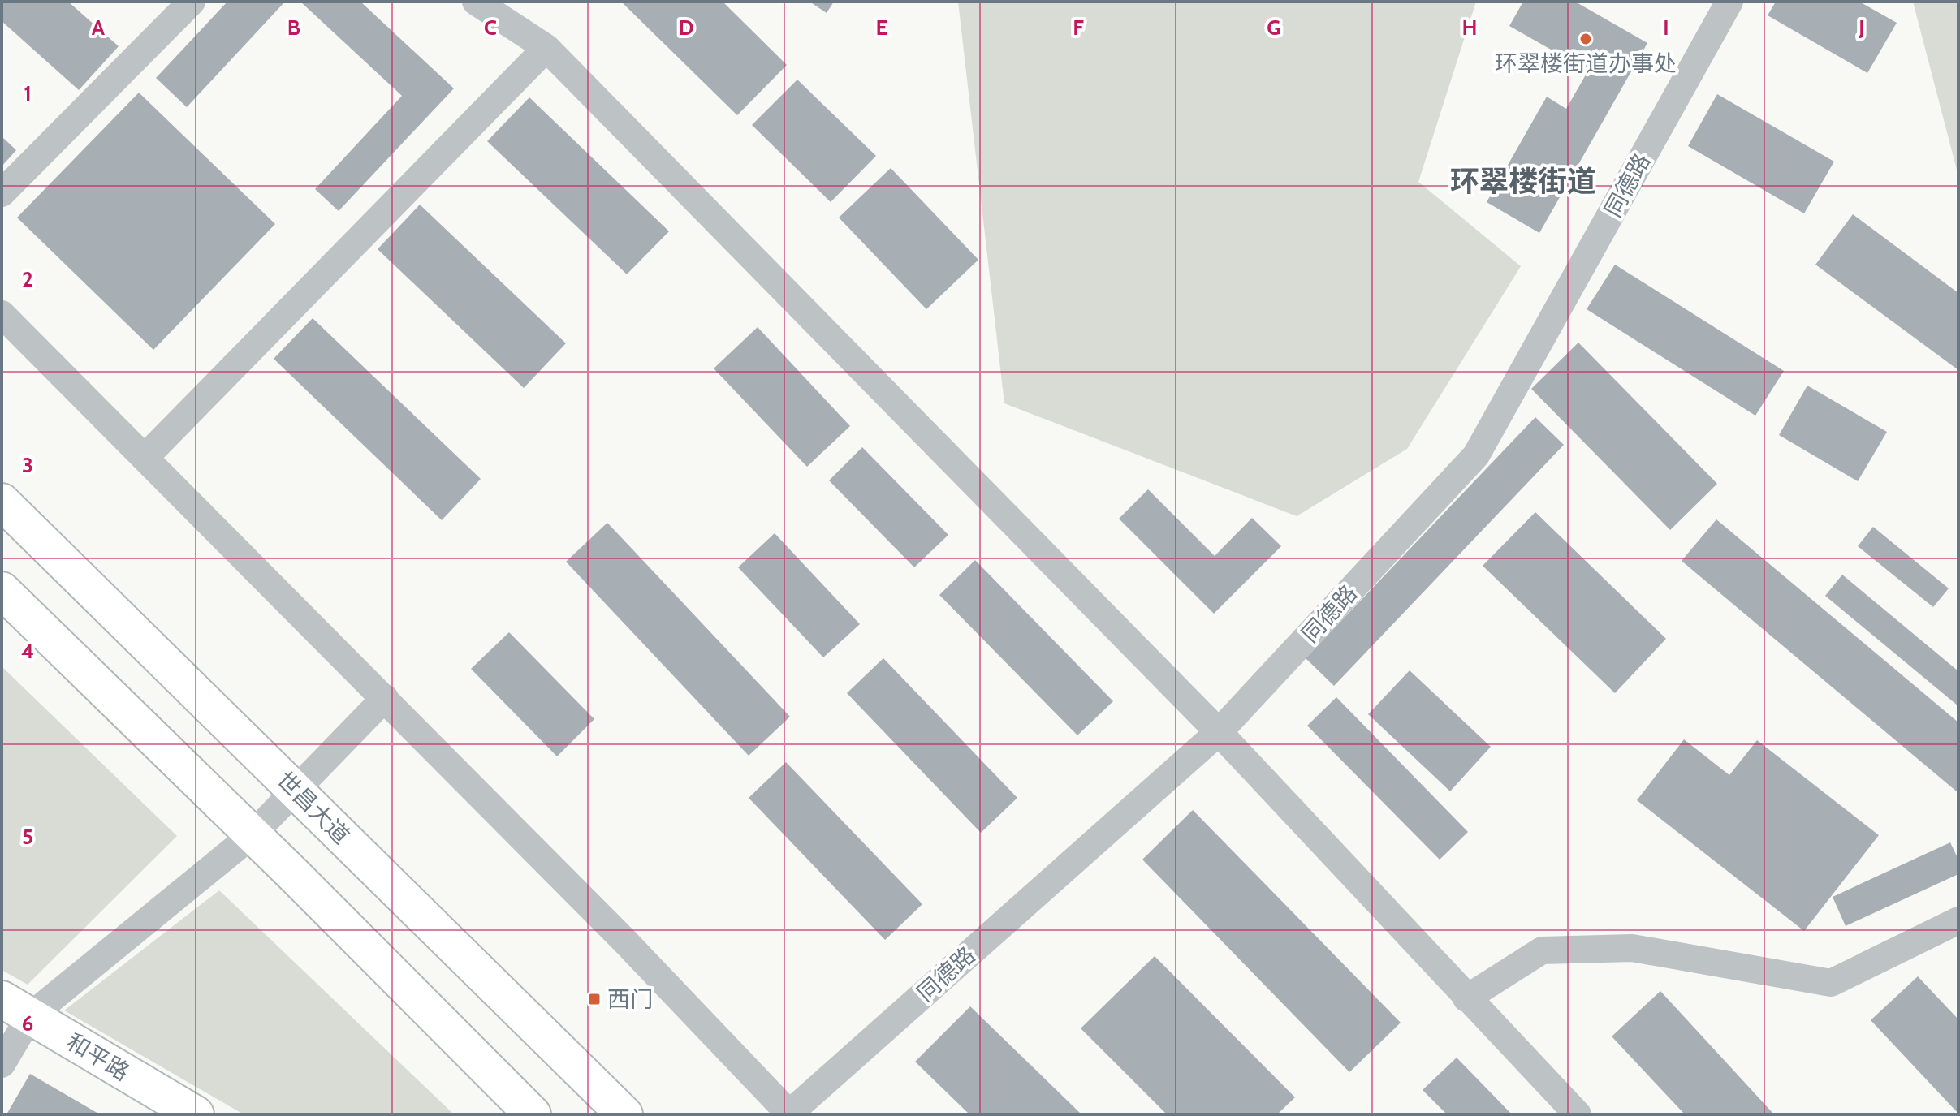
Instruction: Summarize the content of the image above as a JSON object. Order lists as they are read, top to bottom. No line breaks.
{"streets":{"main road":["世昌大道","和平路"],"street":["同德路"]},"districts":["环翠楼街道"],"places":{"other":["环翠楼街道办事处"],"transit":["西门"]},"grid":{"columns":["A","B","C","D","E","F","G","H","I","J"],"rows":["1","2","3","4","5","6"]}}
